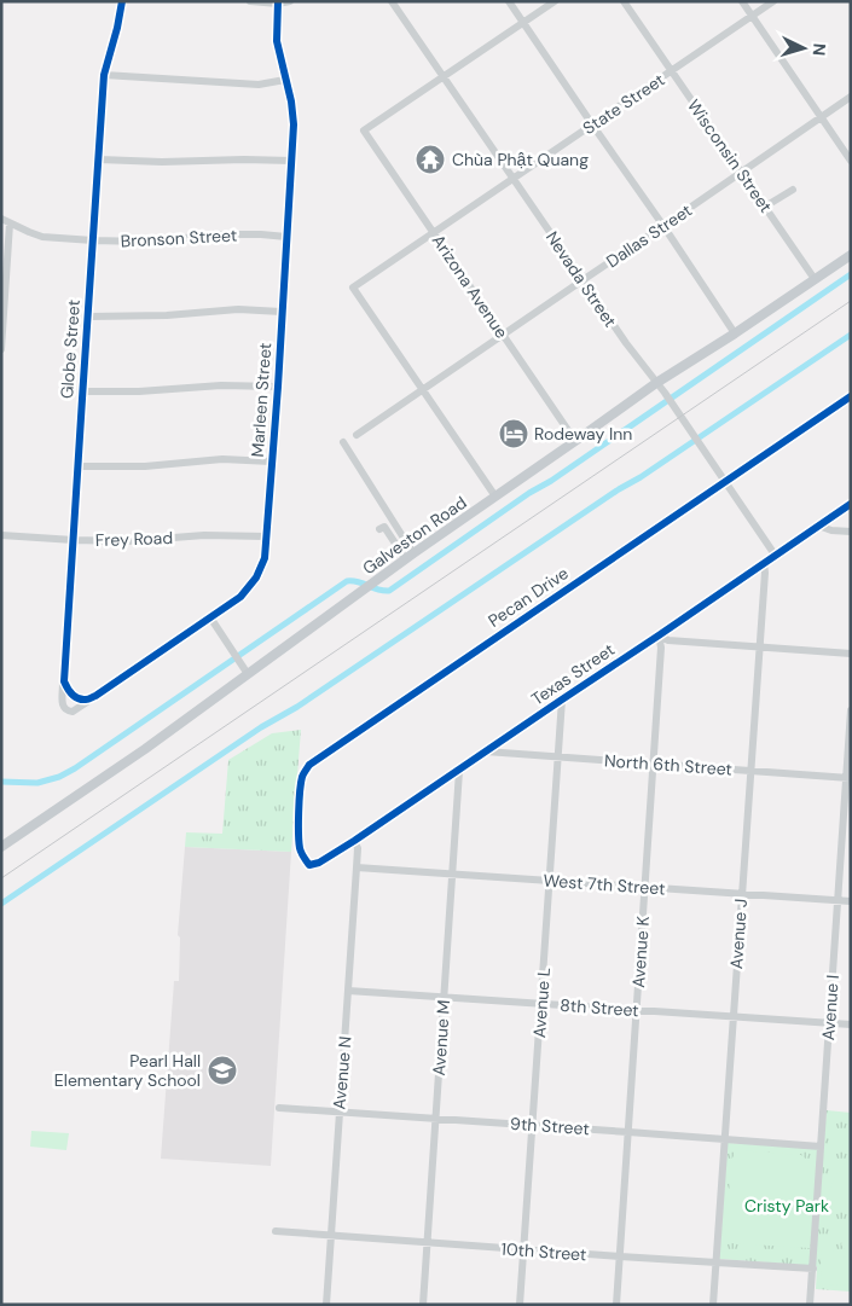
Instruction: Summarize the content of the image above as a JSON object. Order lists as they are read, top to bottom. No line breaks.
{"streets":{"main road":["Galveston Road"],"street":["State Street","Wisconsin Street","Dallas Street","Bronson Street","Nevada Street","Arizona Avenue","Globe Street","Marleen Street","Frey Road","Pecan Drive","Texas Street","North 6th Street","West 7th Street","Avenue J","Avenue K","Avenue L","8th Street","Avenue I","Avenue M","Avenue N","9th Street","10th Street"]},"crossings":[["State Street","Wisconsin Street"],["State Street","Dallas Street"],["State Street","Nevada Street"],["State Street","Arizona Avenue"],["Wisconsin Street","Dallas Street"],["Wisconsin Street","Galveston Road"],["Dallas Street","Nevada Street"],["Dallas Street","Arizona Avenue"],["Bronson Street","Globe Street"],["Bronson Street","Marleen Street"],["Nevada Street","Arizona Avenue"],["Nevada Street","Galveston Road"],["Nevada Street","Pecan Drive"],["Nevada Street","Texas Street"],["Arizona Avenue","Galveston Road"],["Globe Street","Marleen Street"],["Globe Street","Frey Road"],["Marleen Street","Frey Road"],["Pecan Drive","Texas Street"],["Texas Street","North 6th Street"],["Texas Street","Avenue J"],["Texas Street","Avenue K"],["Texas Street","Avenue L"],["Texas Street","Avenue M"],["Texas Street","Avenue N"],["North 6th Street","Avenue J"],["North 6th Street","Avenue K"],["North 6th Street","Avenue L"],["North 6th Street","Avenue I"],["West 7th Street","Avenue J"],["West 7th Street","Avenue K"],["West 7th Street","Avenue L"],["West 7th Street","Avenue I"],["West 7th Street","Avenue M"],["West 7th Street","Avenue N"],["Avenue J","8th Street"],["Avenue J","9th Street"],["Avenue J","10th Street"],["Avenue K","8th Street"],["Avenue K","9th Street"],["Avenue K","10th Street"],["Avenue L","8th Street"],["Avenue L","9th Street"],["Avenue L","10th Street"],["8th Street","Avenue I"],["8th Street","Avenue M"],["8th Street","Avenue N"],["Avenue I","9th Street"],["Avenue I","10th Street"],["Avenue M","9th Street"],["Avenue M","10th Street"],["Avenue N","9th Street"],["Avenue N","10th Street"]],"parks":["Cristy Park"],"places":{"temple":["Chùa Phật Quang"],"hotel":["Rodeway Inn"],"school or university":["Pearl Hall Elementary School"]},"north":"right"}
